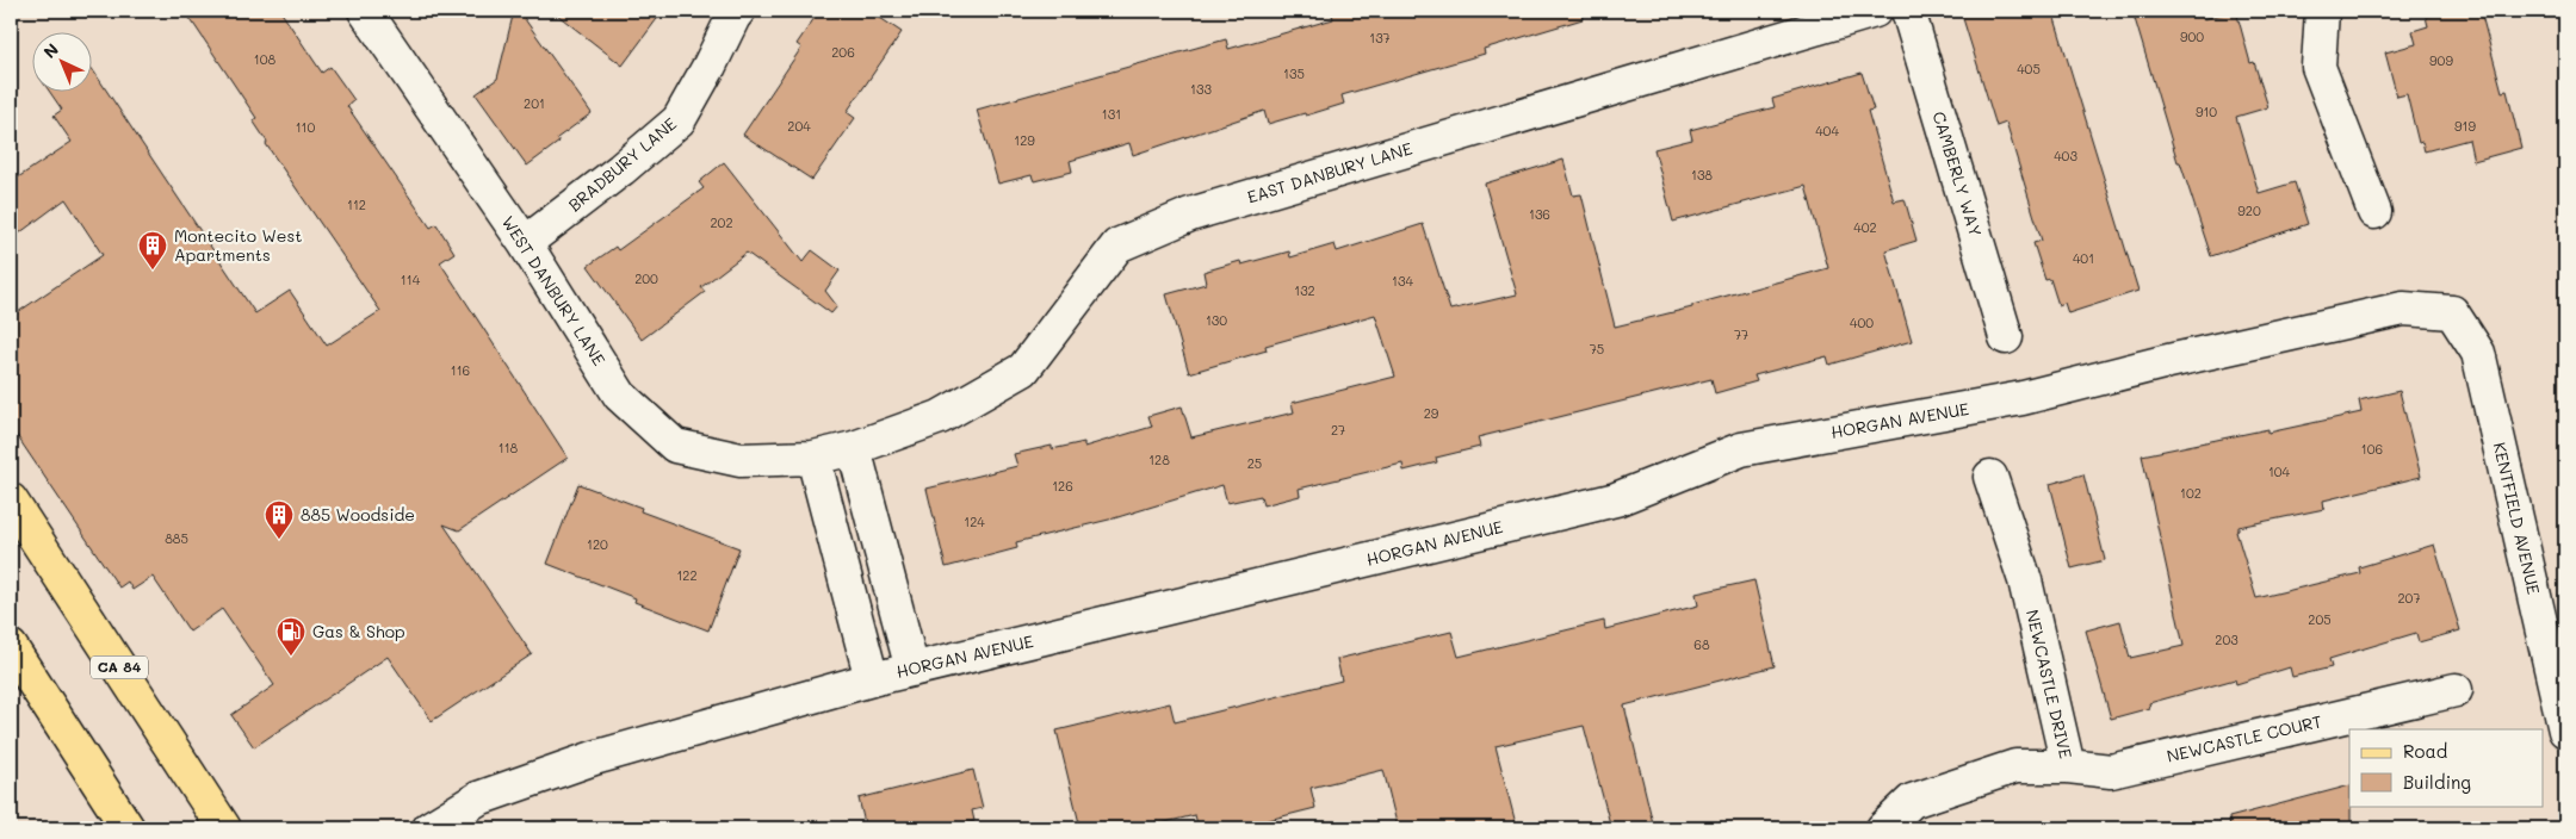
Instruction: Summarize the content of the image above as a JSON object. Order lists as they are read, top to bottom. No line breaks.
{"streets":{"main road":["CA 84"],"street":["BRADBURY LANE","EAST DANBURY LANE","CAMBERLY WAY","WEST DANBURY LANE","HORGAN AVENUE","KENTFIELD AVENUE","NEWCASTLE DRIVE","NEWCASTLE COURT"]},"crossings":[["BRADBURY LANE","WEST DANBURY LANE"],["EAST DANBURY LANE","WEST DANBURY LANE"],["HORGAN AVENUE","KENTFIELD AVENUE"],["NEWCASTLE DRIVE","NEWCASTLE COURT"]],"places":{"building":["Montecito West Apartments","885 Woodside"],"fuel station":["Gas & Shop"]},"house_numbers":["900","137","206","108","909","405","135","133","201","910","131","204","919","110","404","129","403","138","112","920","136","202","402","401","200","114","134","132","130","400","77","75","116","29","27","118","106","128","25","104","126","102","124","885","120","122","207","205","203","68"],"legend":["Road","Building"],"north":"top left"}
